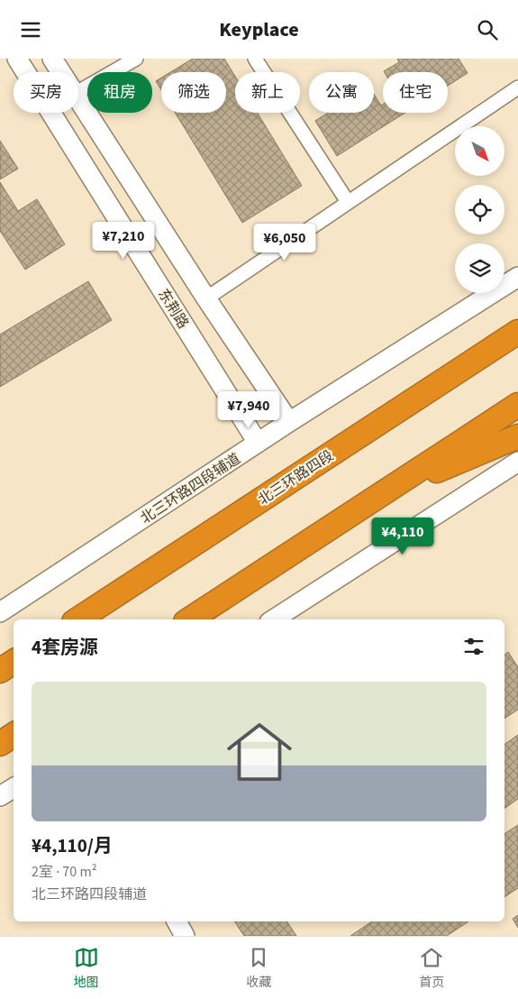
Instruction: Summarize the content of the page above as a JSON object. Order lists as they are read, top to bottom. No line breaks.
{"streets":{"highway":["北三环路四段"],"main road":["东荆路","北三环路四段辅道"]},"crossings":[["东荆路","北三环路四段辅道"]],"north":"bottom right","page":{"header":"Keyplace","chip":["买房","租房","筛选","新上","公寓","住宅"],"price":["¥7,210","¥6,050","¥7,940","¥4,110"],"heading":"4套房源","list":[{"name":"¥4,110/月","note":"2室 · 70 m² · 北三环路四段辅道"}],"tabs":["地图","收藏","首页"]}}
